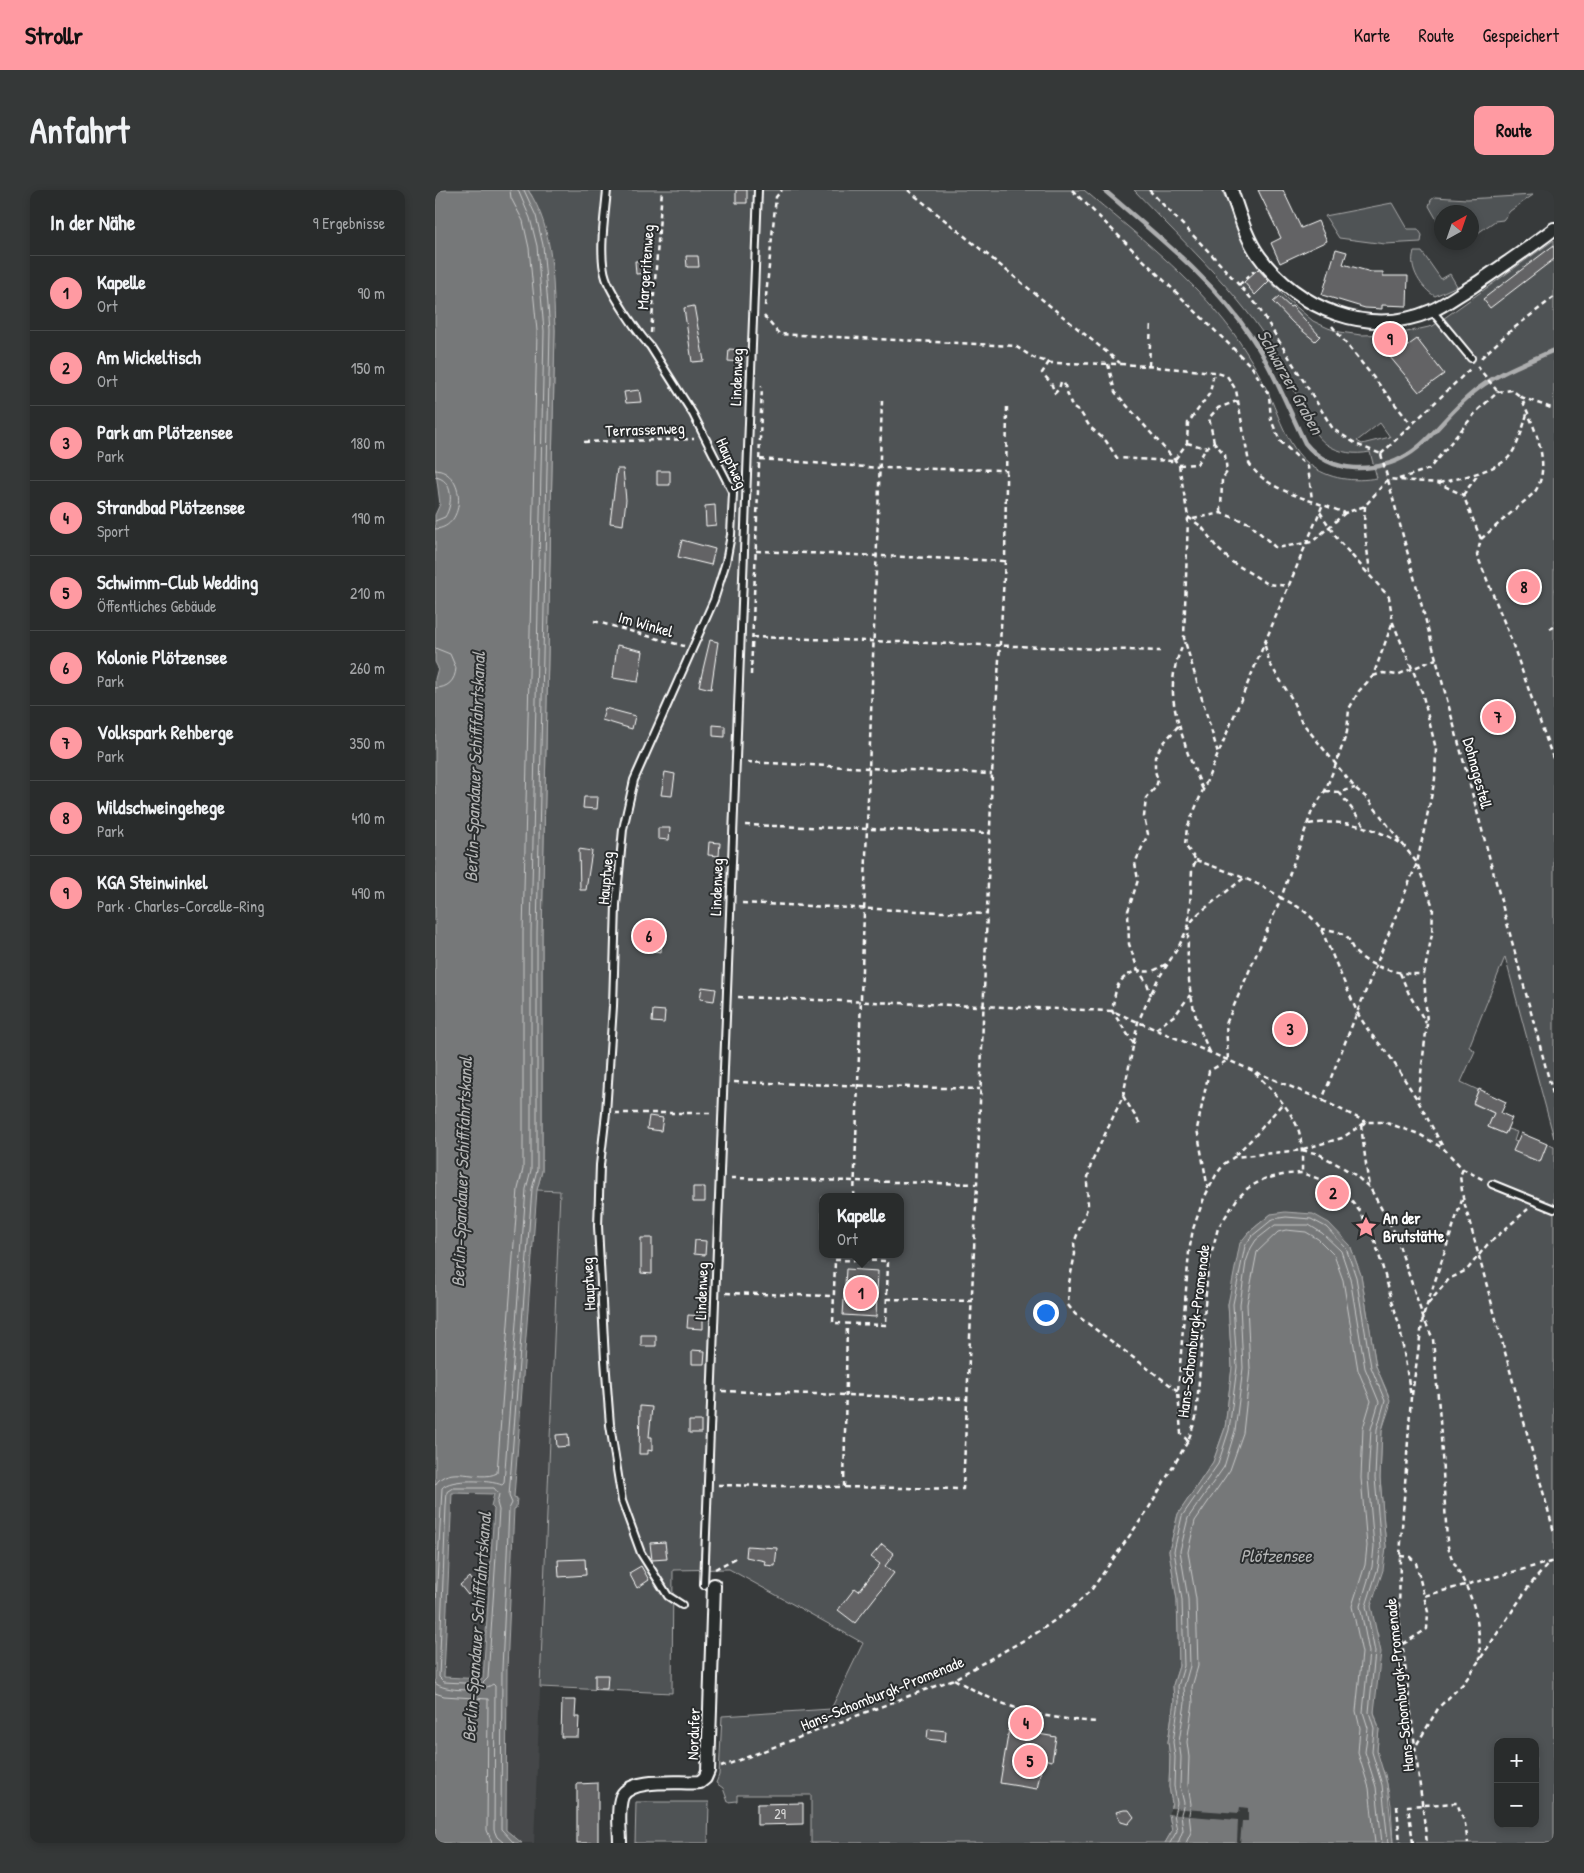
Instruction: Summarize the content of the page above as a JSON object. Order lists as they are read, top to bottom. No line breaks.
{"streets":{"street":["Nordufer"],"lane":["Lindenweg","Hauptweg"],"path":["Margeritenweg","Terrassenweg","Im Winkel","Dohnagestell","Hans-Schomburgk-Promenade"]},"crossings":[["Margeritenweg","Hauptweg"],["Lindenweg","Nordufer"],["Terrassenweg","Hauptweg"],["Hauptweg","Im Winkel"],["Hans-Schomburgk-Promenade","Nordufer"]],"water":["Schwarzer Graben","Berlin-Spandauer Schifffahrtskanal","Plötzensee"],"places":{"place":["An der Brutstätte"]},"house_numbers":["29"],"north":"top right","page":{"header":"Strollr","nav":["Karte","Route","Gespeichert"],"buttons":"Route","title":"Anfahrt","heading":["In der Nähe","9 Ergebnisse"],"list":[{"mark":"1","name":"Kapelle","note":"Ort","value":"90 m"},{"mark":"2","name":"Am Wickeltisch","note":"Ort","value":"150 m"},{"mark":"3","name":"Park am Plötzensee","note":"Park","value":"180 m"},{"mark":"4","name":"Strandbad Plötzensee","note":"Sport","value":"190 m"},{"mark":"5","name":"Schwimm-Club Wedding","note":"Öffentliches Gebäude","value":"210 m"},{"mark":"6","name":"Kolonie Plötzensee","note":"Park","value":"260 m"},{"mark":"7","name":"Volkspark Rehberge","note":"Park","value":"350 m"},{"mark":"8","name":"Wildschweingehege","note":"Park","value":"410 m"},{"mark":"9","name":"KGA Steinwinkel","note":"Park · Charles-Corcelle-Ring","value":"490 m"}],"pins":["9","8","7","6","3","2","1","4","5"],"popup":["Kapelle","Ort"],"map_buttons":["+","−"]}}
